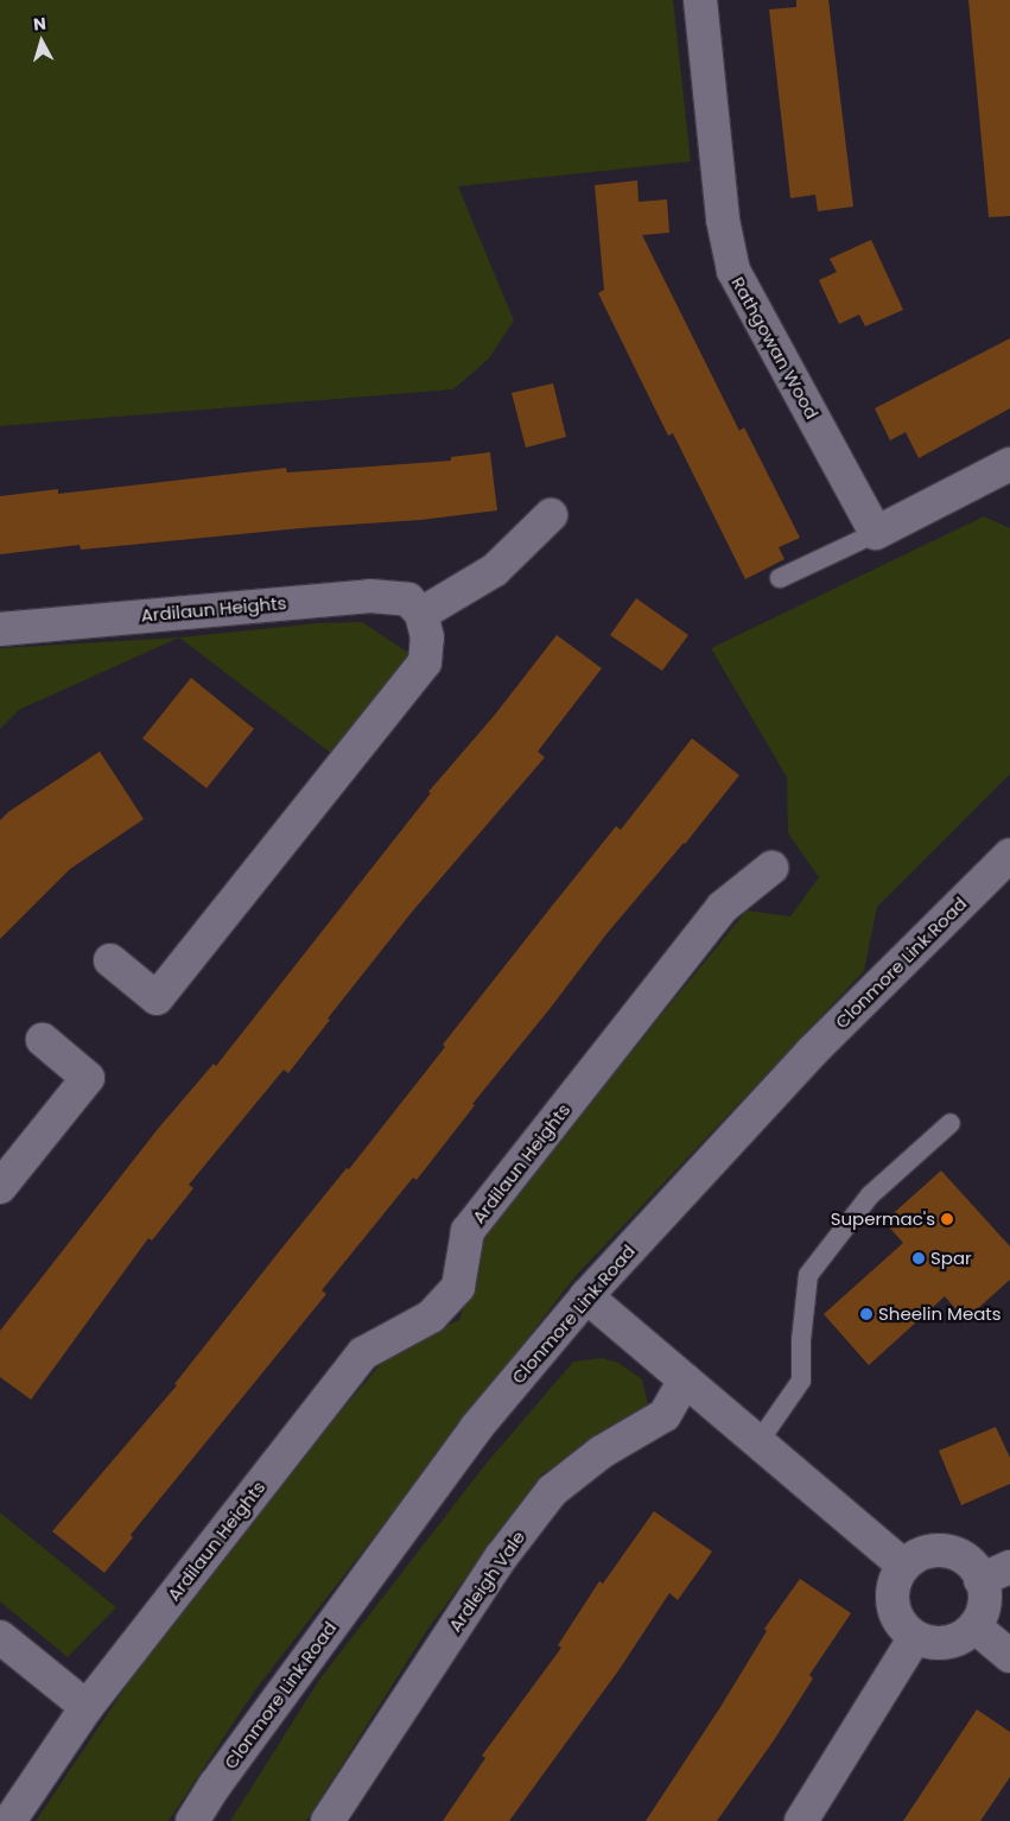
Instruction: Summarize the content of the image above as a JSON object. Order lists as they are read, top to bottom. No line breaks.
{"streets":{"street":["Rathgowan Wood","Ardilaun Heights","Clonmore Link Road","Ardleigh Vale"]},"places":["Supermac's","Spar","Sheelin Meats"],"north":"top"}
